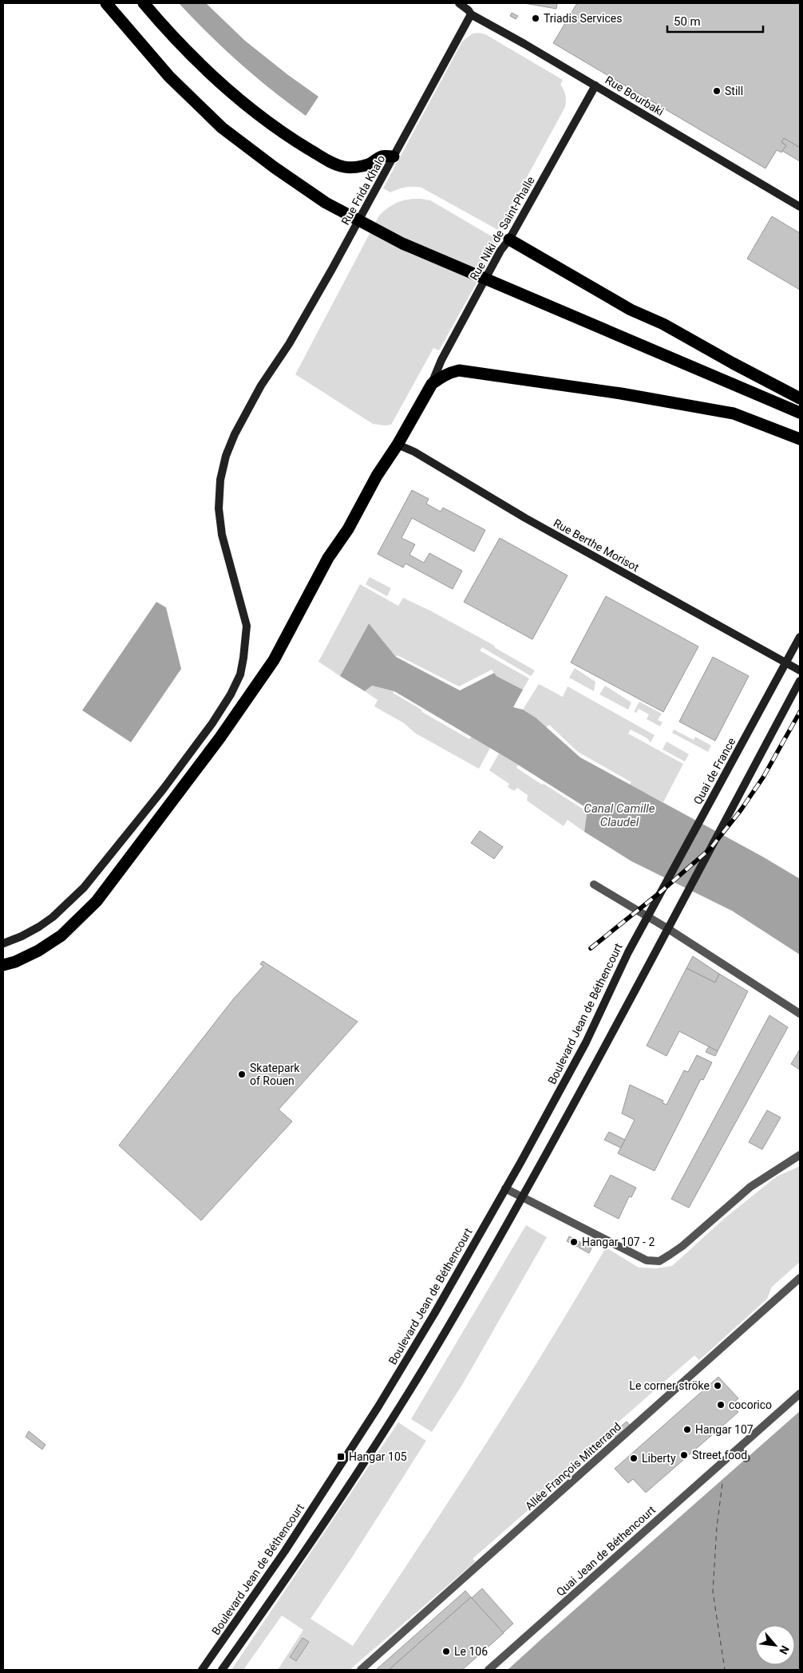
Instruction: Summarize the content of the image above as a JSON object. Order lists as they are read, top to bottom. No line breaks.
{"streets":{"main road":["Rue Bourbaki","Rue Frida Khalo","Rue Niki de Saint-Phalle","Rue Berthe Morisot","Quai de France","Boulevard Jean de Béthencourt"],"street":["Allée François Mitterrand","Quai Jean de Béthencourt"]},"crossings":[["Rue Bourbaki","Rue Frida Khalo"],["Rue Bourbaki","Rue Niki de Saint-Phalle"],["Rue Berthe Morisot","Quai de France"],["Quai de France","Boulevard Jean de Béthencourt"]],"water":["Canal Camille Claudel"],"places":{"other":["Triadis Services","Still","Skatepark of Rouen","Hangar 107 - 2","Le corner ströke","cocorico","Hangar 107","Street food","Liberty","Le 106"],"transit":["Hangar 105"]},"scale_bar":"50 m","north":"bottom right"}
